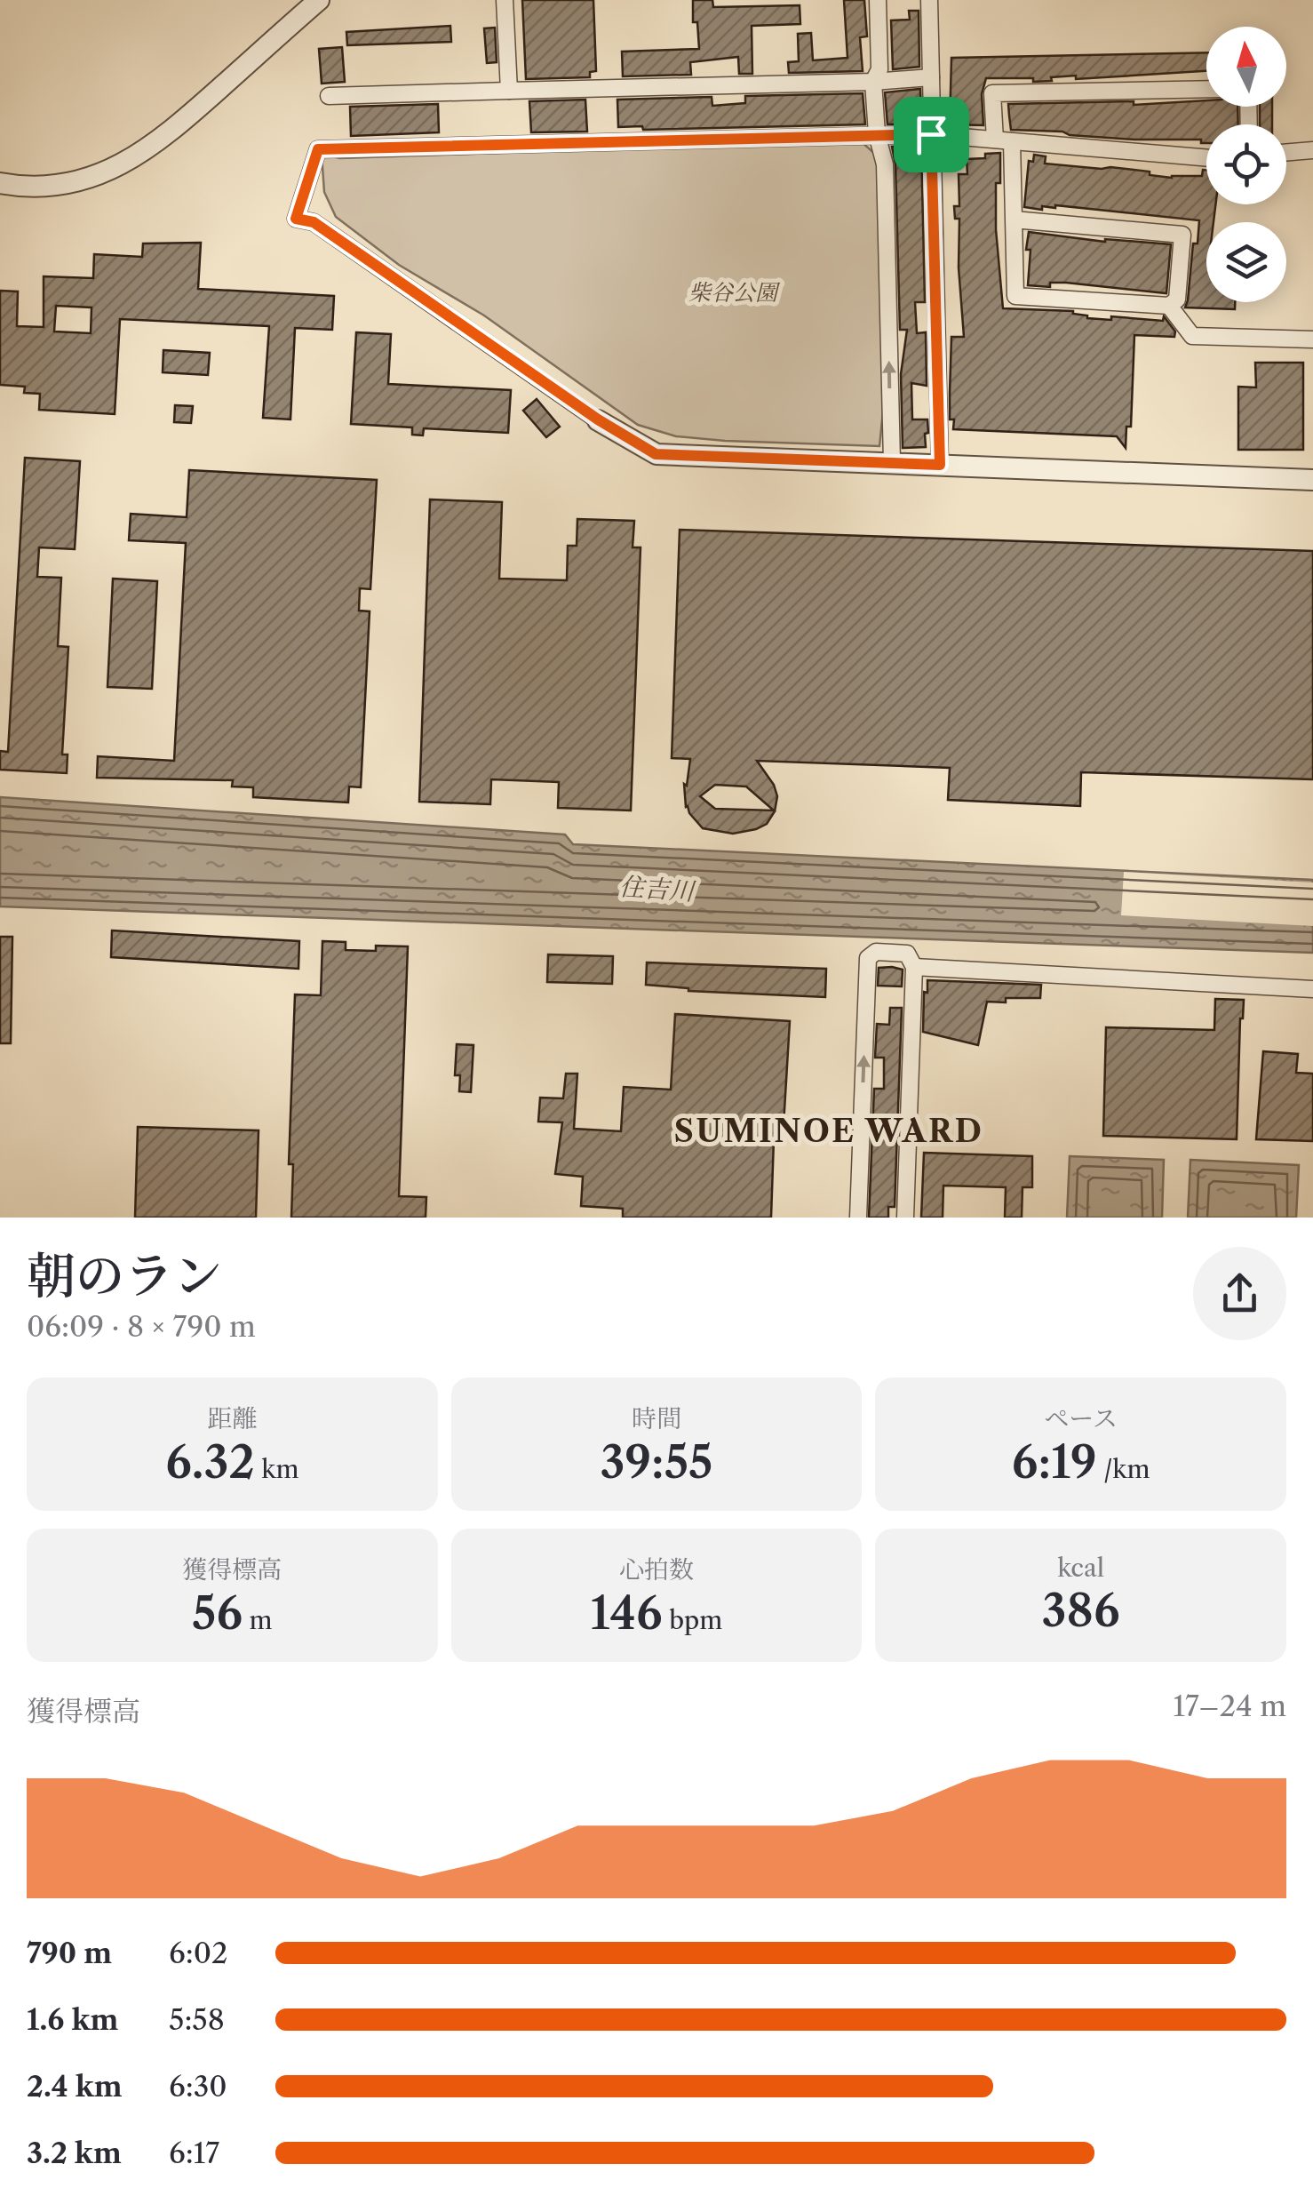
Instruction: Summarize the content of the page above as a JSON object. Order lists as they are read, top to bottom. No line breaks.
{"districts":["SUMINOE WARD"],"water":["住吉川"],"parks":["柴谷公園"],"north":"top","page":{"heading":["朝のラン","06:09 · 8 × 790 m"],"stats":[["距離","6.32 km"],["時間","39:55"],["ペース","6:19 /km"],["獲得標高","56 m"],["心拍数","146 bpm"],["kcal","386"]],"chart":["獲得標高","17–24 m"],"list":[{"name":"790 m","note":"6:02"},{"name":"1.6 km","note":"5:58"},{"name":"2.4 km","note":"6:30"},{"name":"3.2 km","note":"6:17"}]}}
